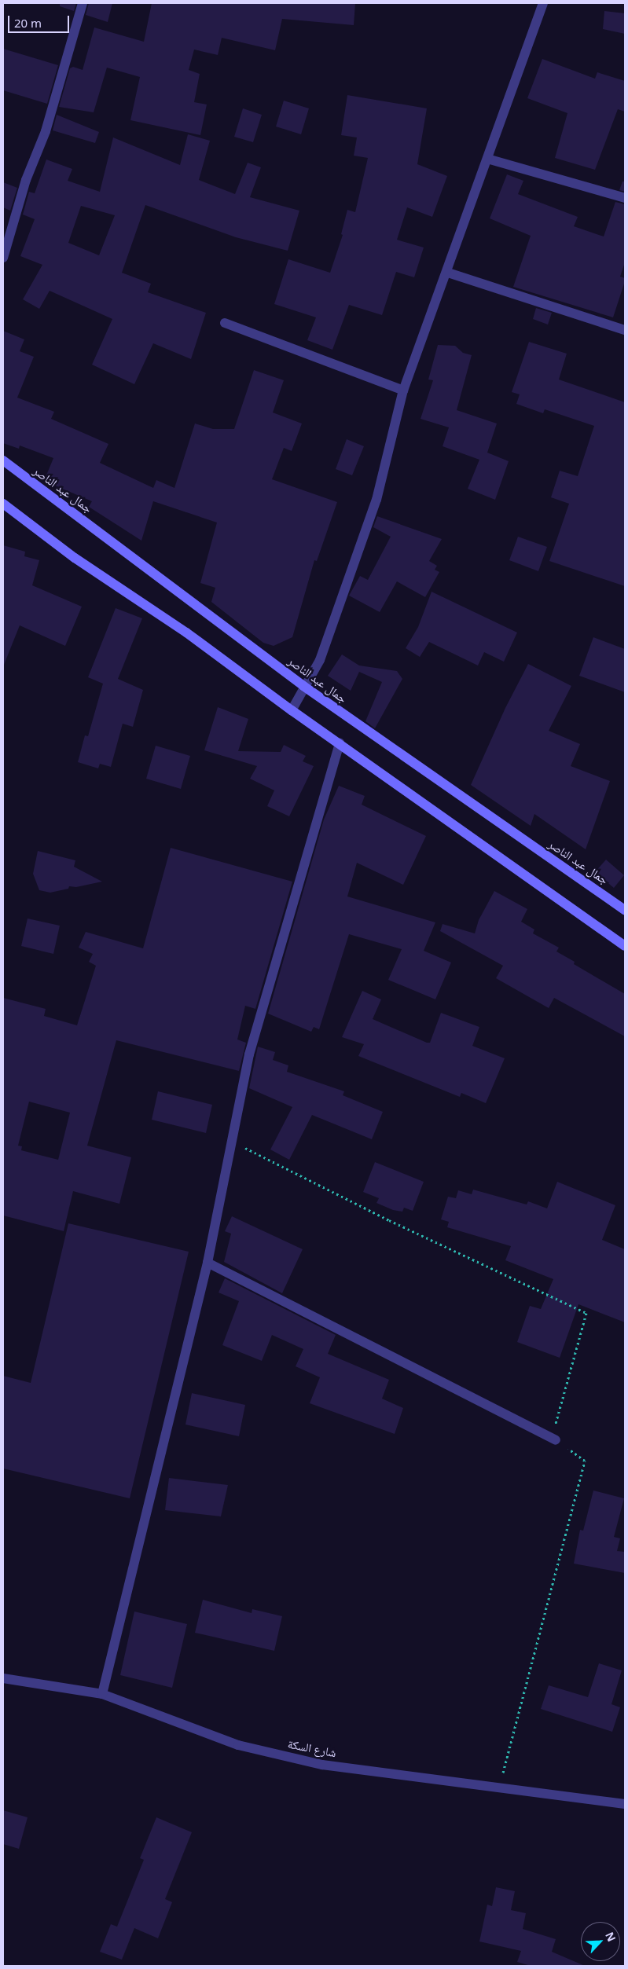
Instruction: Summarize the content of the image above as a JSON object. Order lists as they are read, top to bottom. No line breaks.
{"streets":{"main road":["جمال عبد الناصر"],"street":["شارع السكة"]},"scale_bar":"20 m","north":"top right"}
